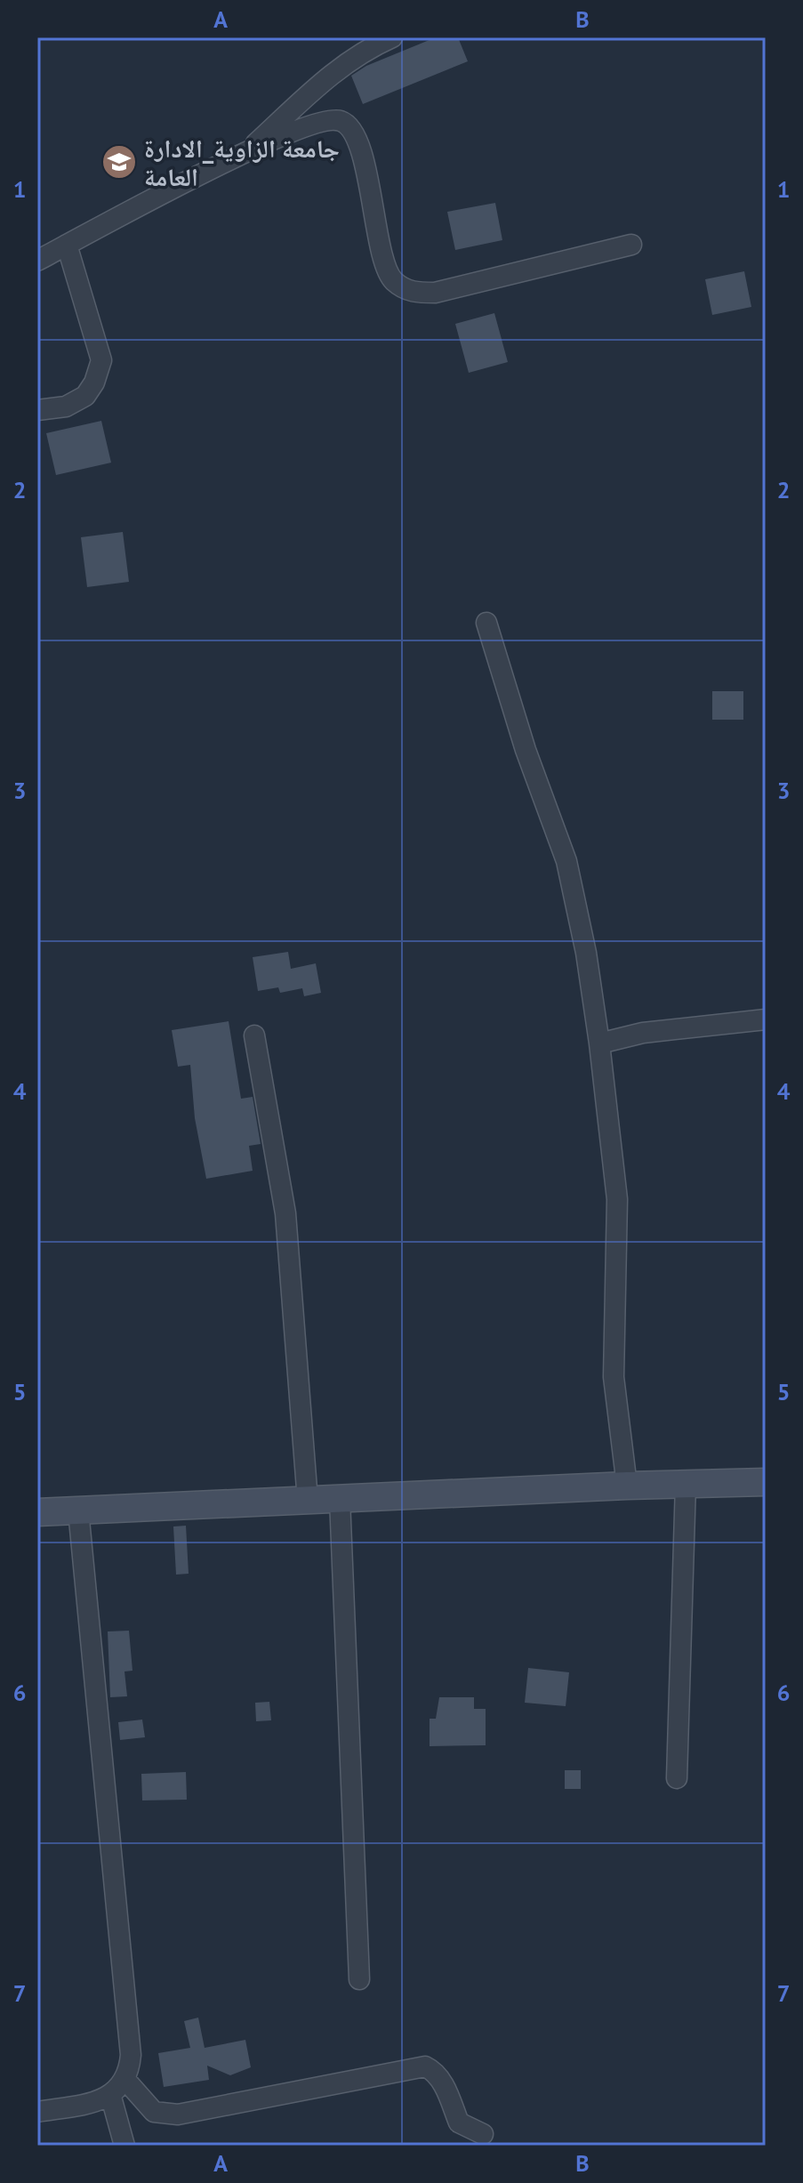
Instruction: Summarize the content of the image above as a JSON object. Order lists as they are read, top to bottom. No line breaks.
{"places":{"school or university":["جامعة الزاوية_الادارة العامة"]},"grid":{"columns":["A","B"],"rows":["1","2","3","4","5","6","7"]}}
